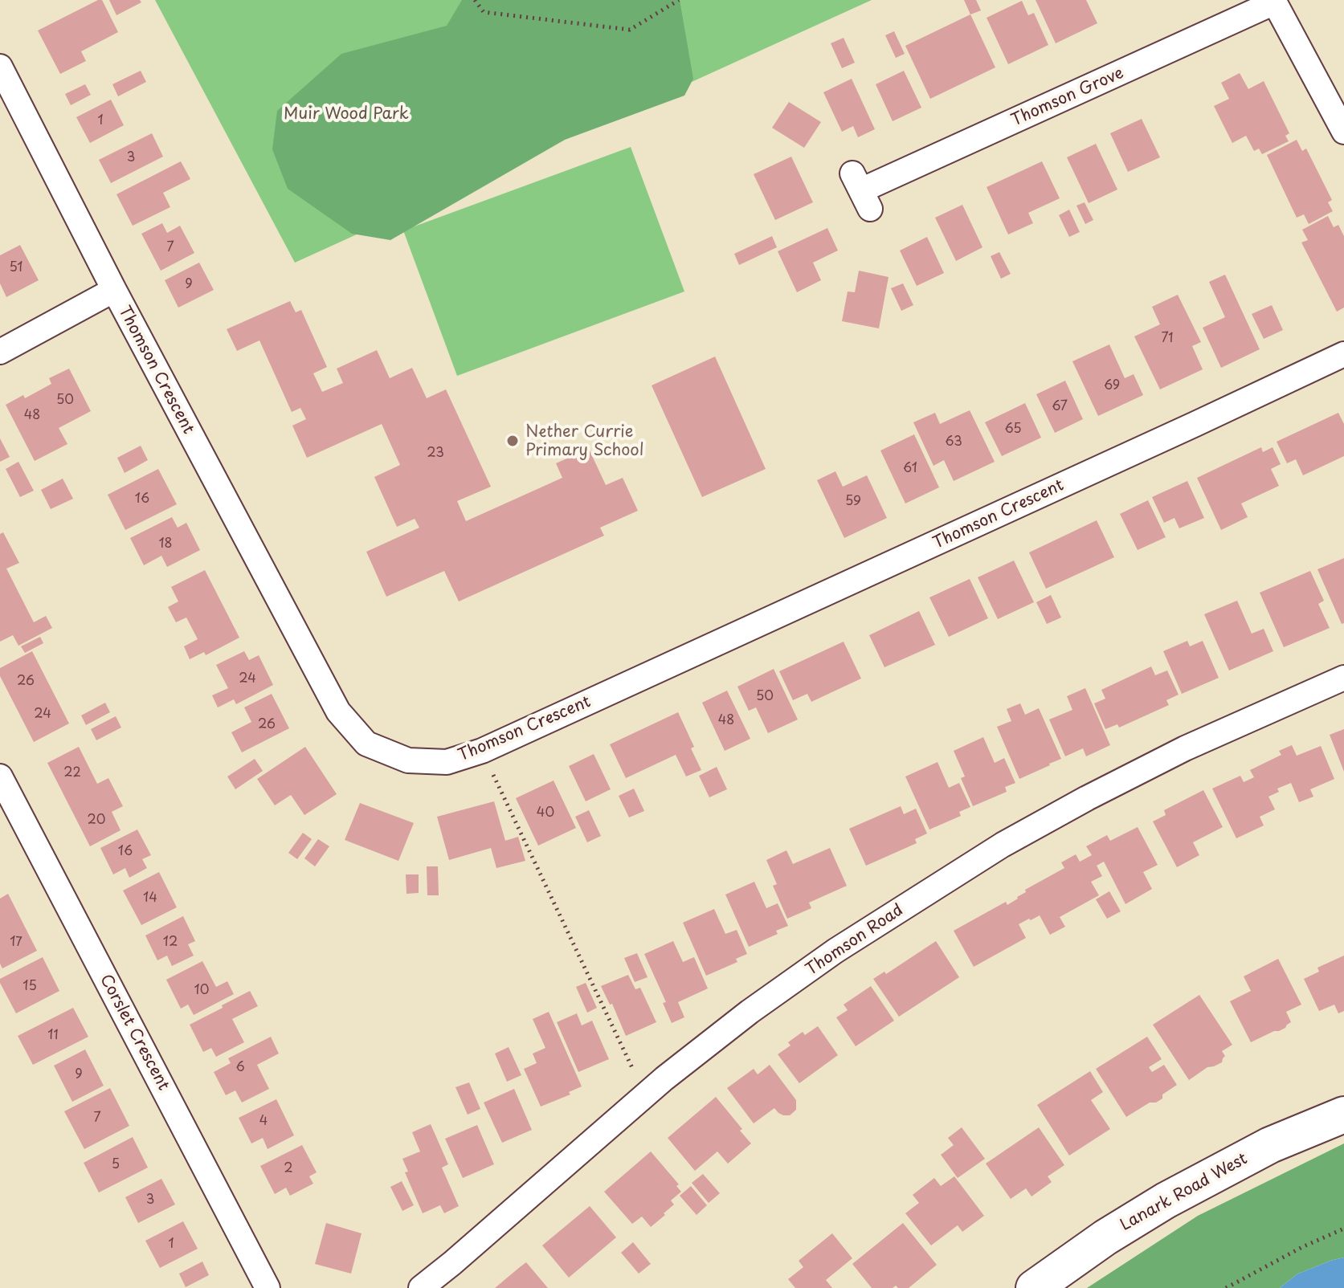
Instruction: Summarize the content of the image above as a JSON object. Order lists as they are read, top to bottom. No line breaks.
{"streets":{"main road":["Lanark Road West"],"street":["Thomson Grove","Thomson Crescent","Thomson Road","Corslet Crescent"]},"parks":["Muir Wood Park"],"places":["Nether Currie Primary School"],"house_numbers":["1","3","7","51","9","71","69","50","67","48","65","63","23","61","16","59","18","24","26","50","24","48","26","22","40","20","16","14","17","12","15","10","11","6","9","7","4","5","2","3","1"]}
